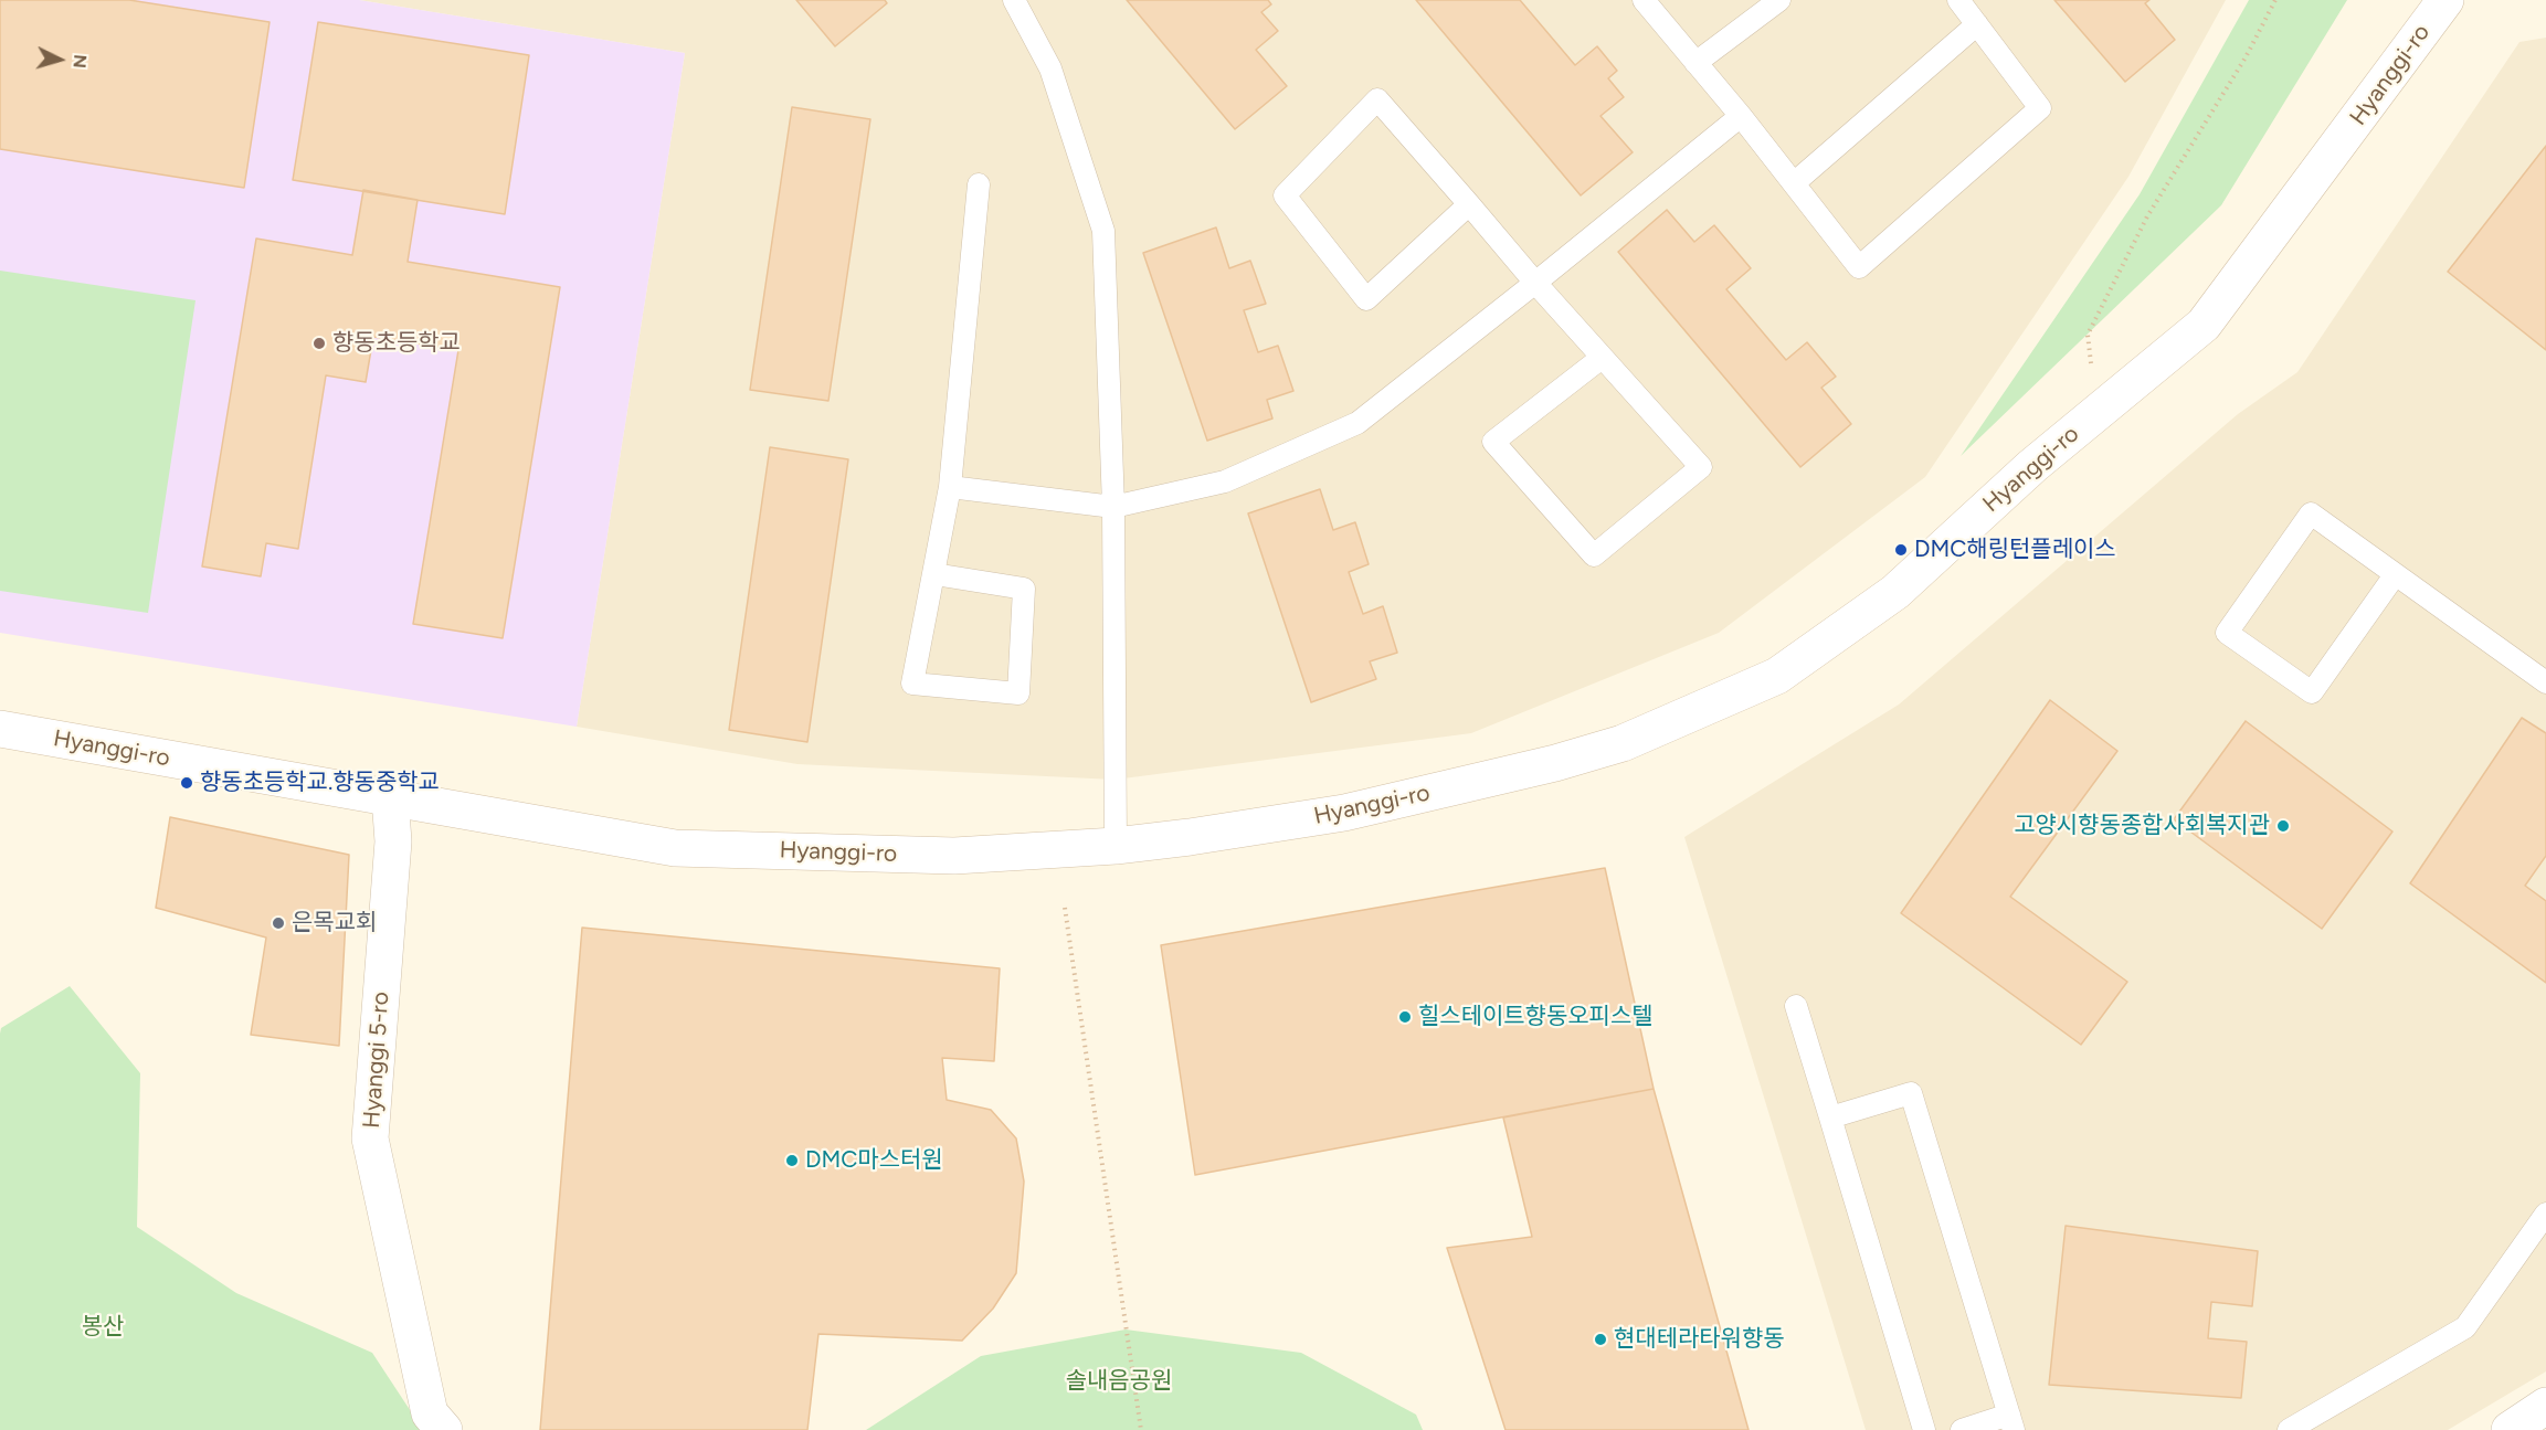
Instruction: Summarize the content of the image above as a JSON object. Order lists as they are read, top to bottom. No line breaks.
{"streets":{"main road":["Hyanggi-ro","Hyanggi 5-ro"]},"crossings":[["Hyanggi-ro","Hyanggi 5-ro"]],"parks":["봉산","솔내음공원"],"places":["향동초등학교","DMC해링턴플레이스","향동초등학교.향동중학교","고양시향동종합사회복지관","은목교회","힐스테이트향동오피스텔","DMC마스터원","현대테라타워향동"],"north":"right"}
